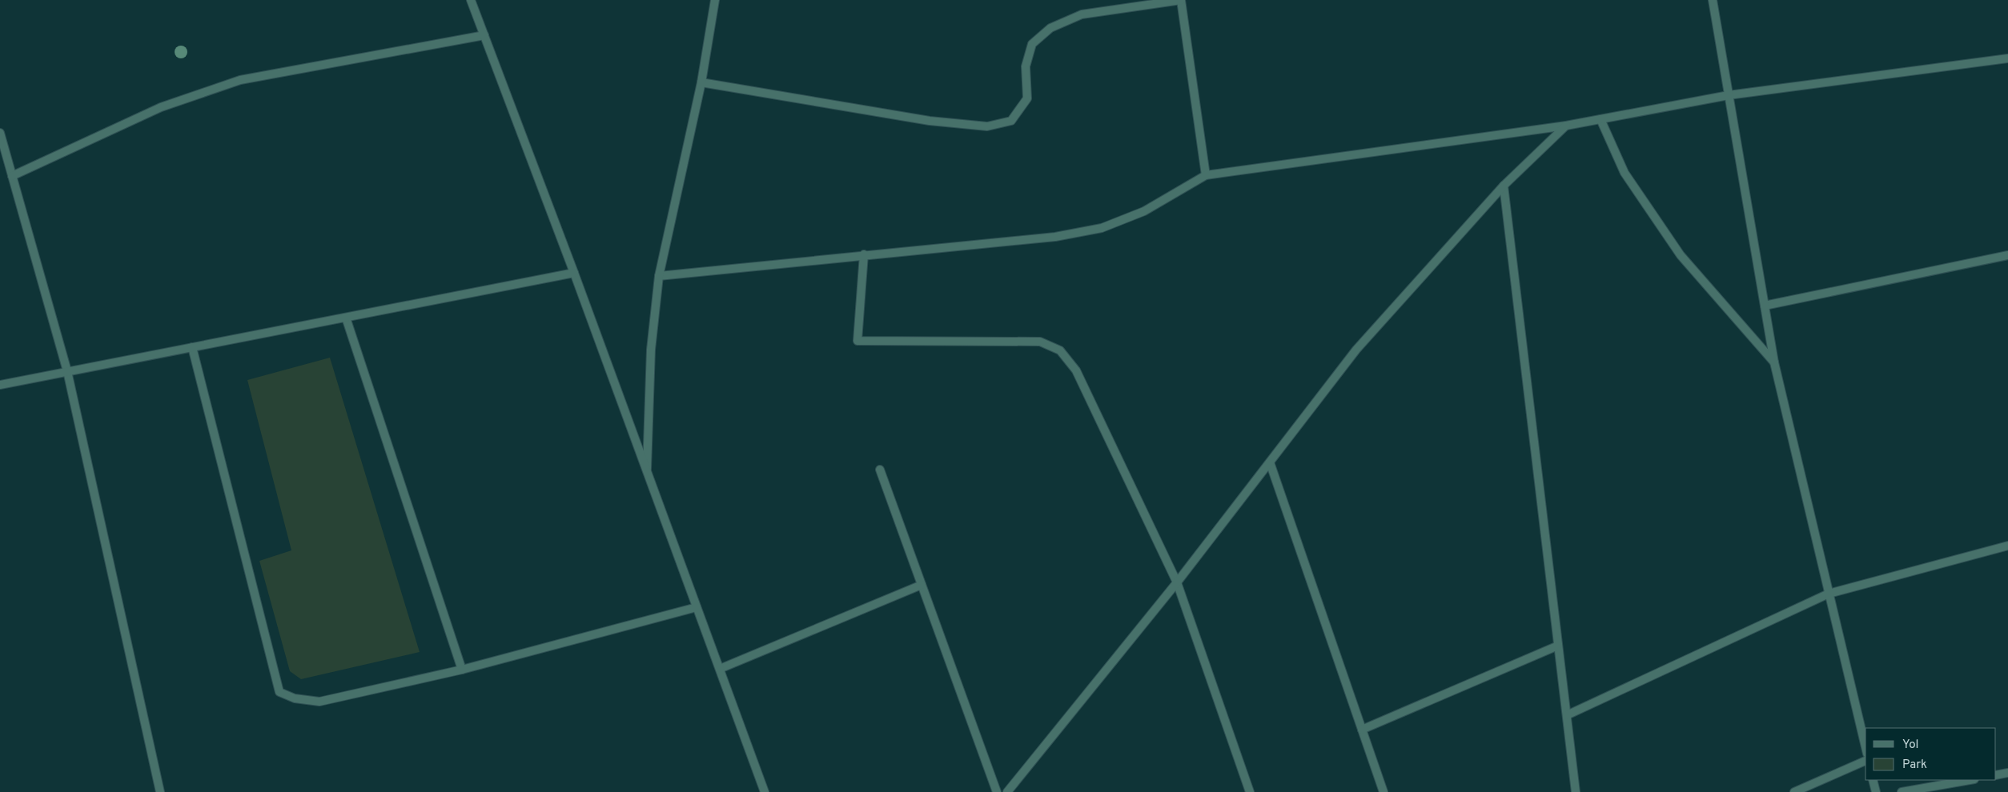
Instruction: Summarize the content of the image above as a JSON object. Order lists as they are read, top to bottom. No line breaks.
{"legend":["Yol","Park"]}
